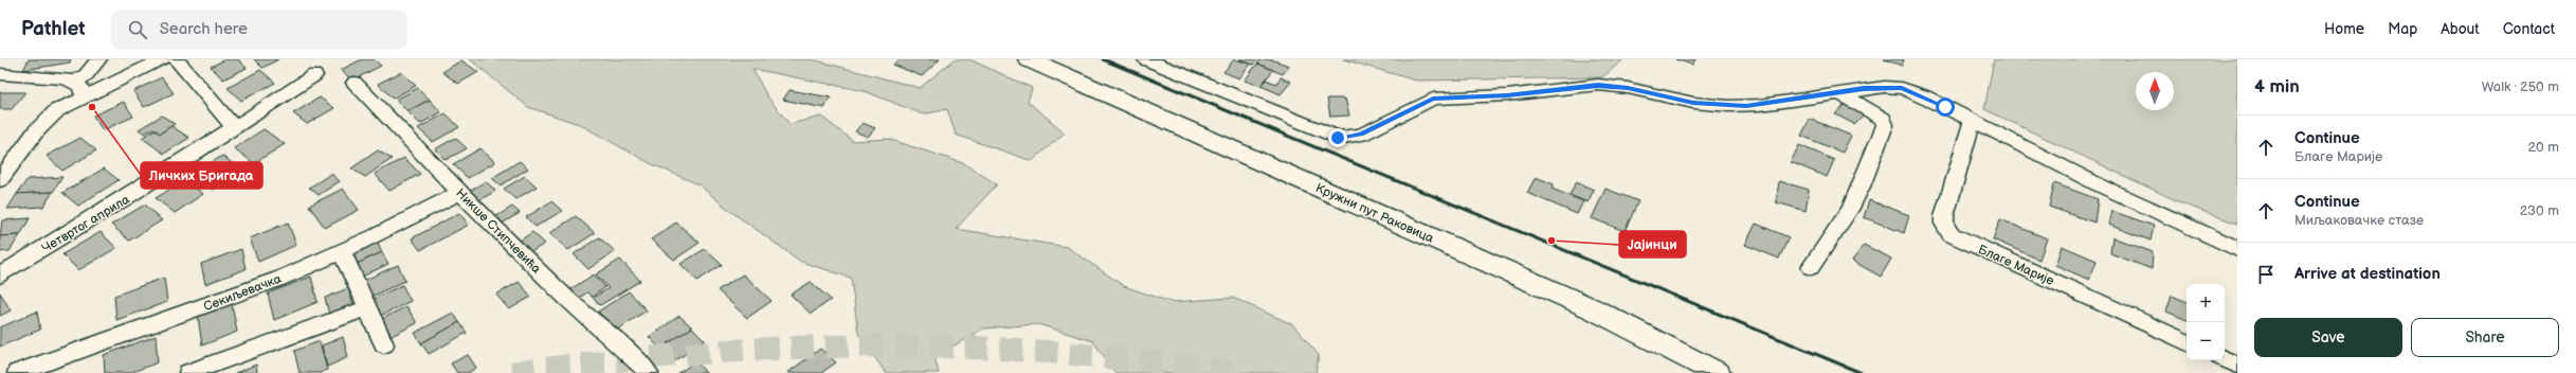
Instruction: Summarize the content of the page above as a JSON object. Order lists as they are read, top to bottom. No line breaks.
{"streets":{"main road":["Кружни пут Раковица"],"street":["Четвртог априла","Никше Стипчевића","Благе Марије","Секиљевачка"]},"crossings":[["Никше Стипчевића","Секиљевачка"]],"places":["Личких Бригада","Јајинци"],"north":"top","page":{"header":"Pathlet","search":"Search here","nav":["Home","Map","About","Contact"],"heading":["4 min","Walk · 250 m"],"list":[["Continue","Благе Марије","20 m"],["Continue","Миљаковачке стазе","230 m"],"Arrive at destination"],"map_buttons":["+","−"],"buttons":["Save","Share"]}}
